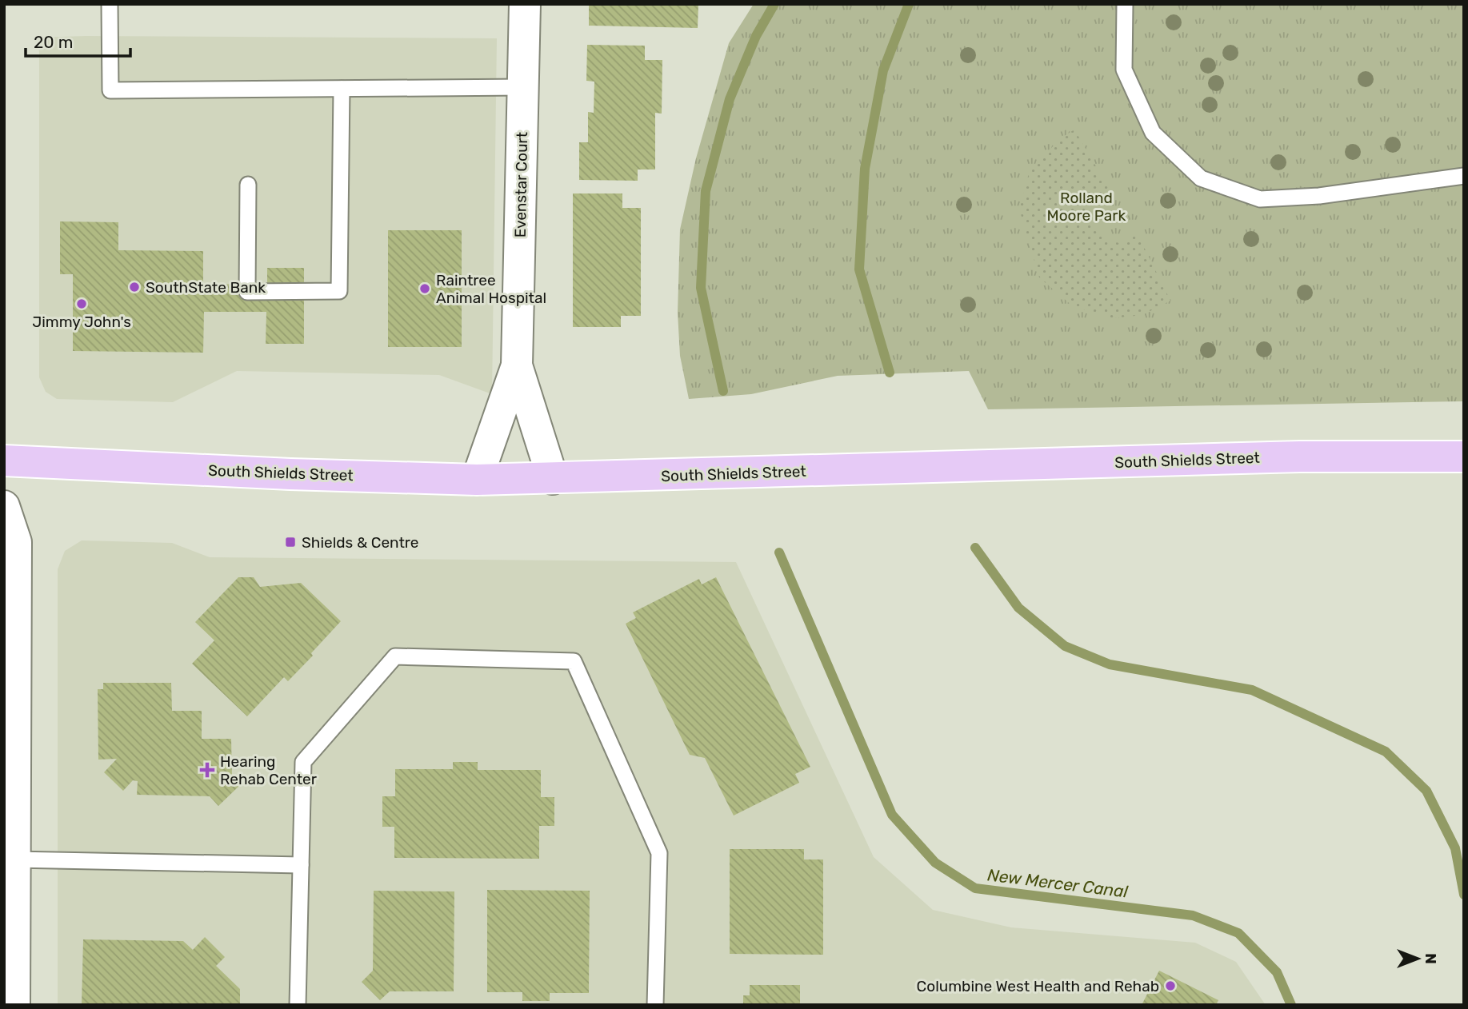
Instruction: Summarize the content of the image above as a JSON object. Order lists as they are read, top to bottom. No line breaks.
{"streets":{"main road":["South Shields Street"],"street":["Evenstar Court"]},"crossings":[["Evenstar Court","South Shields Street"]],"water":["New Mercer Canal"],"parks":["Rolland Moore Park"],"places":{"other":["SouthState Bank","Raintree Animal Hospital","Jimmy John's","Columbine West Health and Rehab"],"transit":["Shields & Centre"],"health":["Hearing Rehab Center"]},"scale_bar":"20 m","north":"right"}
